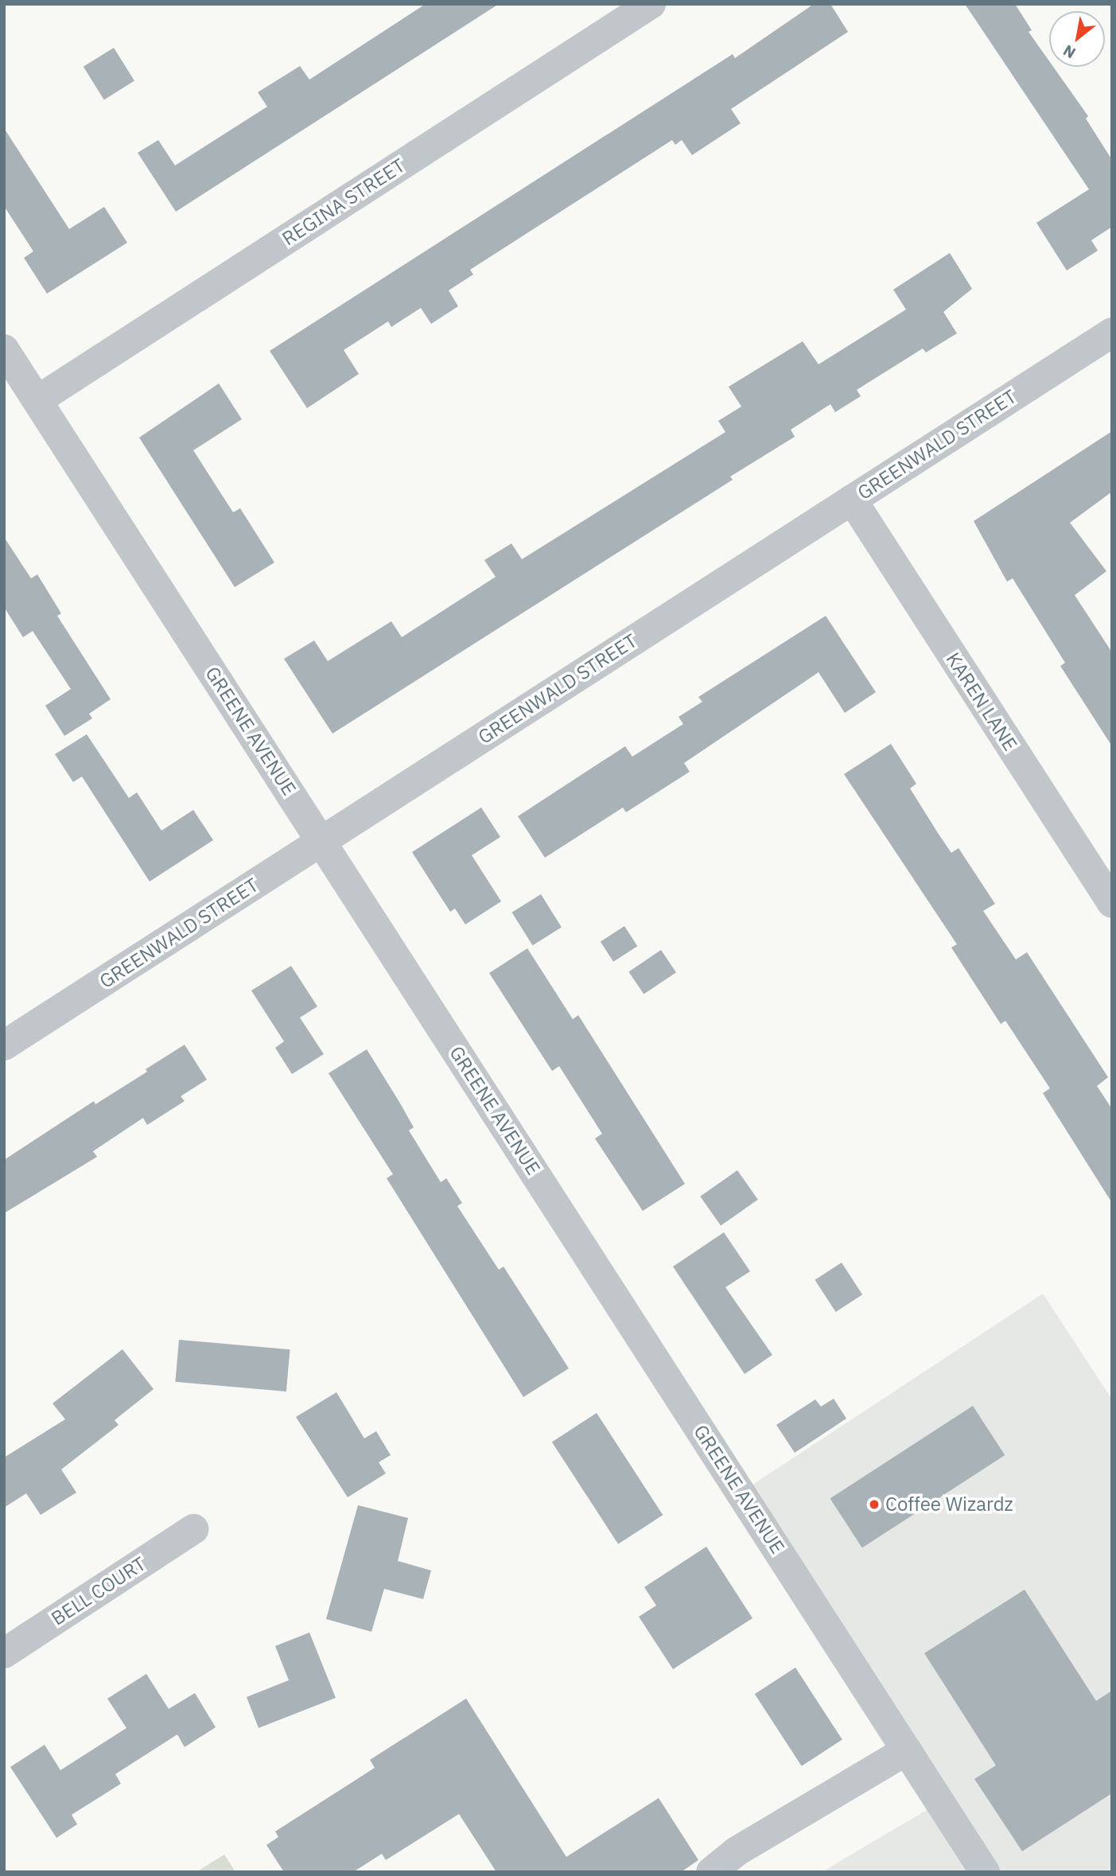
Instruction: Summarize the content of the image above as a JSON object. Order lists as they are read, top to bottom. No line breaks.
{"streets":{"street":["REGINA STREET","GREENWALD STREET","KAREN LANE","GREENE AVENUE","BELL COURT"]},"crossings":[["REGINA STREET","GREENE AVENUE"],["GREENWALD STREET","KAREN LANE"],["GREENWALD STREET","GREENE AVENUE"]],"places":["Coffee Wizardz"],"north":"bottom left"}
